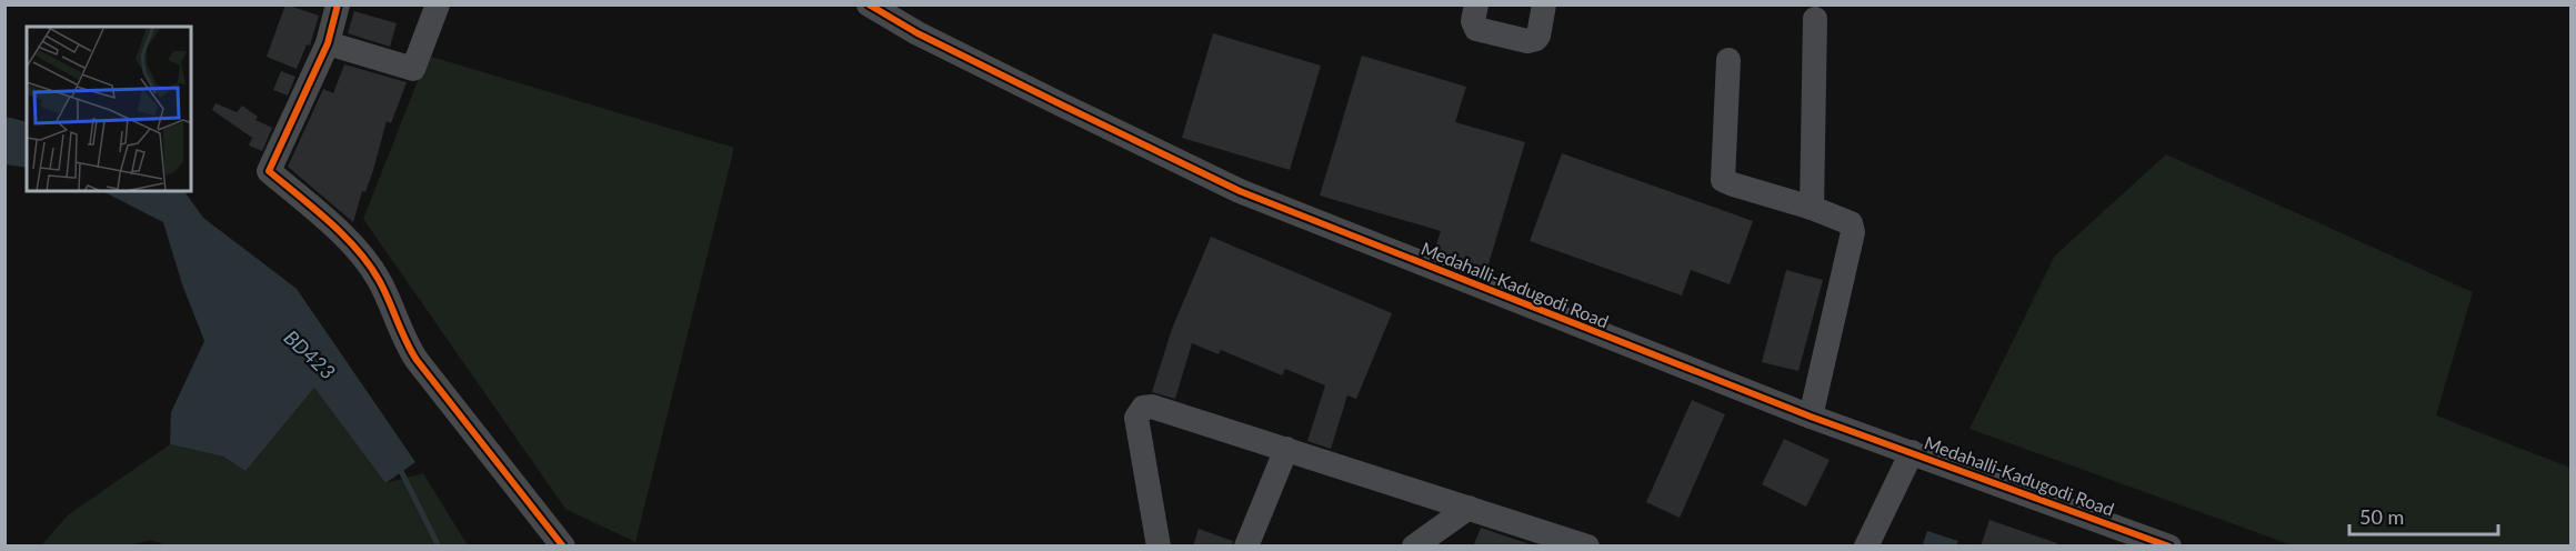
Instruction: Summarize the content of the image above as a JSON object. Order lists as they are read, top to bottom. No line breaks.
{"streets":{"street":["Medahalli-Kadugodi Road"]},"water":["BD423"],"scale_bar":"50 m"}
